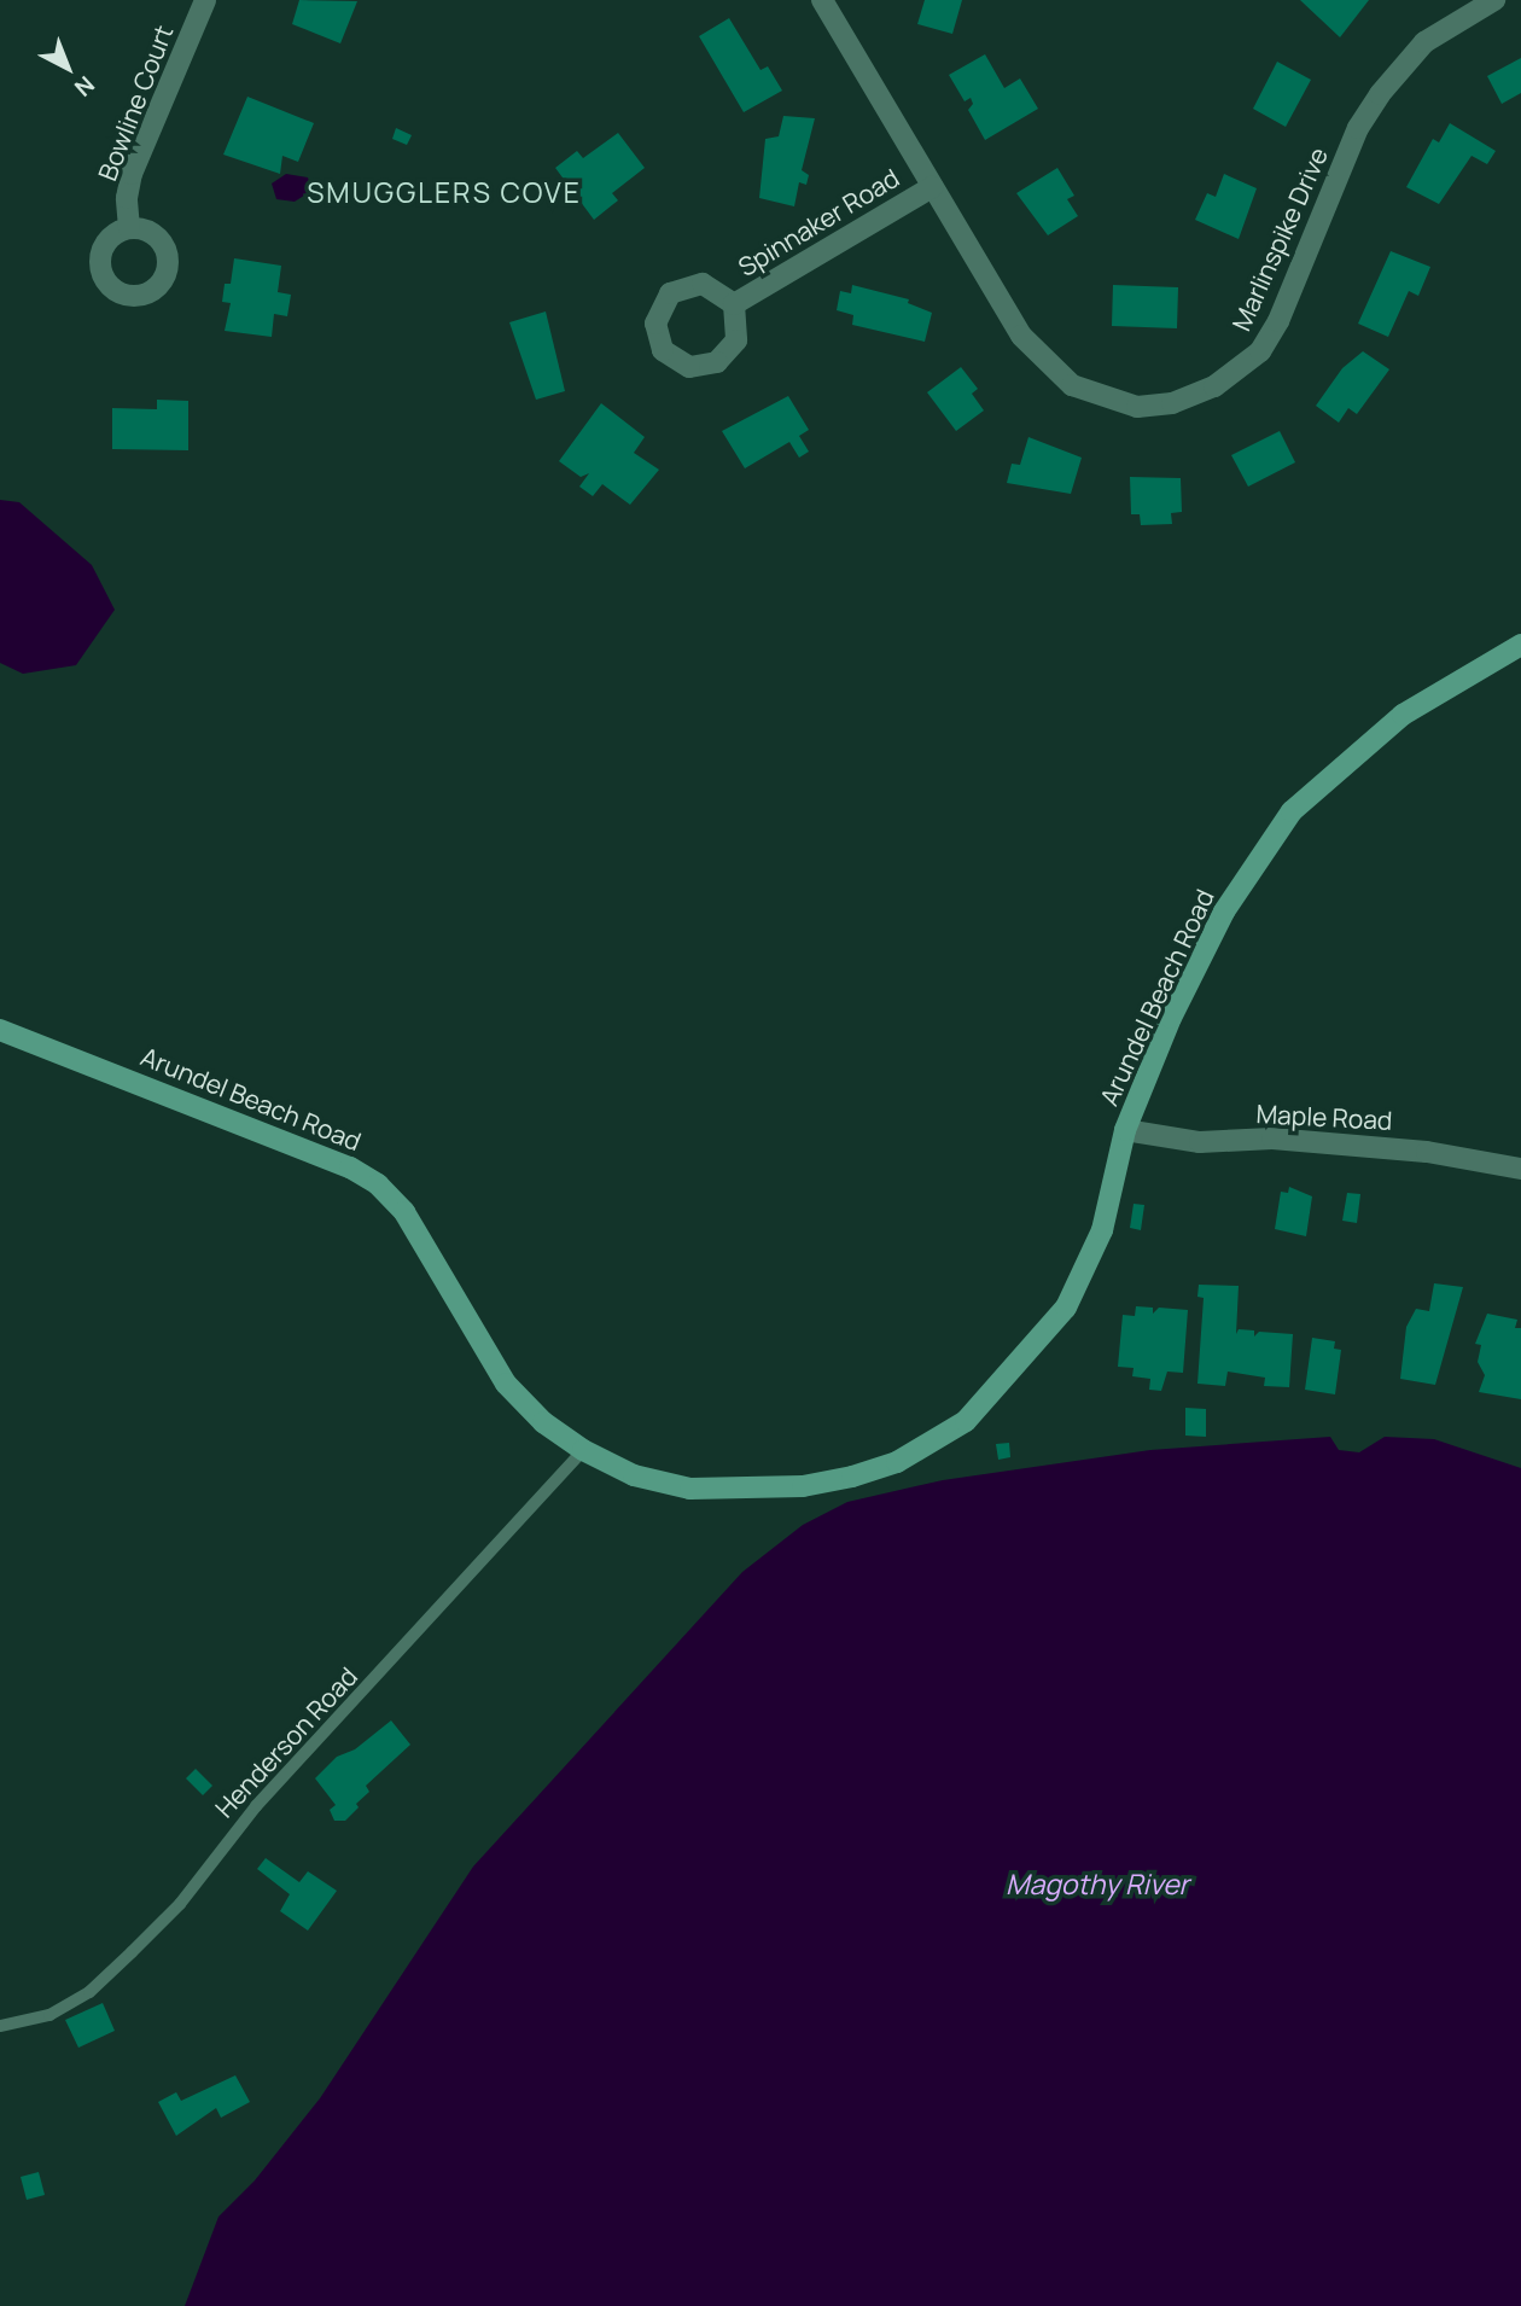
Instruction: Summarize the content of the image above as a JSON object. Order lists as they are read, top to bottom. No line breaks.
{"streets":{"street":["Bowline Court","Spinnaker Road","Marlinspike Drive","Arundel Beach Road","Maple Road"],"lane":["Henderson Road"]},"crossings":[["Spinnaker Road","Marlinspike Drive"],["Arundel Beach Road","Maple Road"],["Arundel Beach Road","Henderson Road"]],"districts":["SMUGGLERS COVE"],"water":["Magothy River"],"north":"bottom right"}
